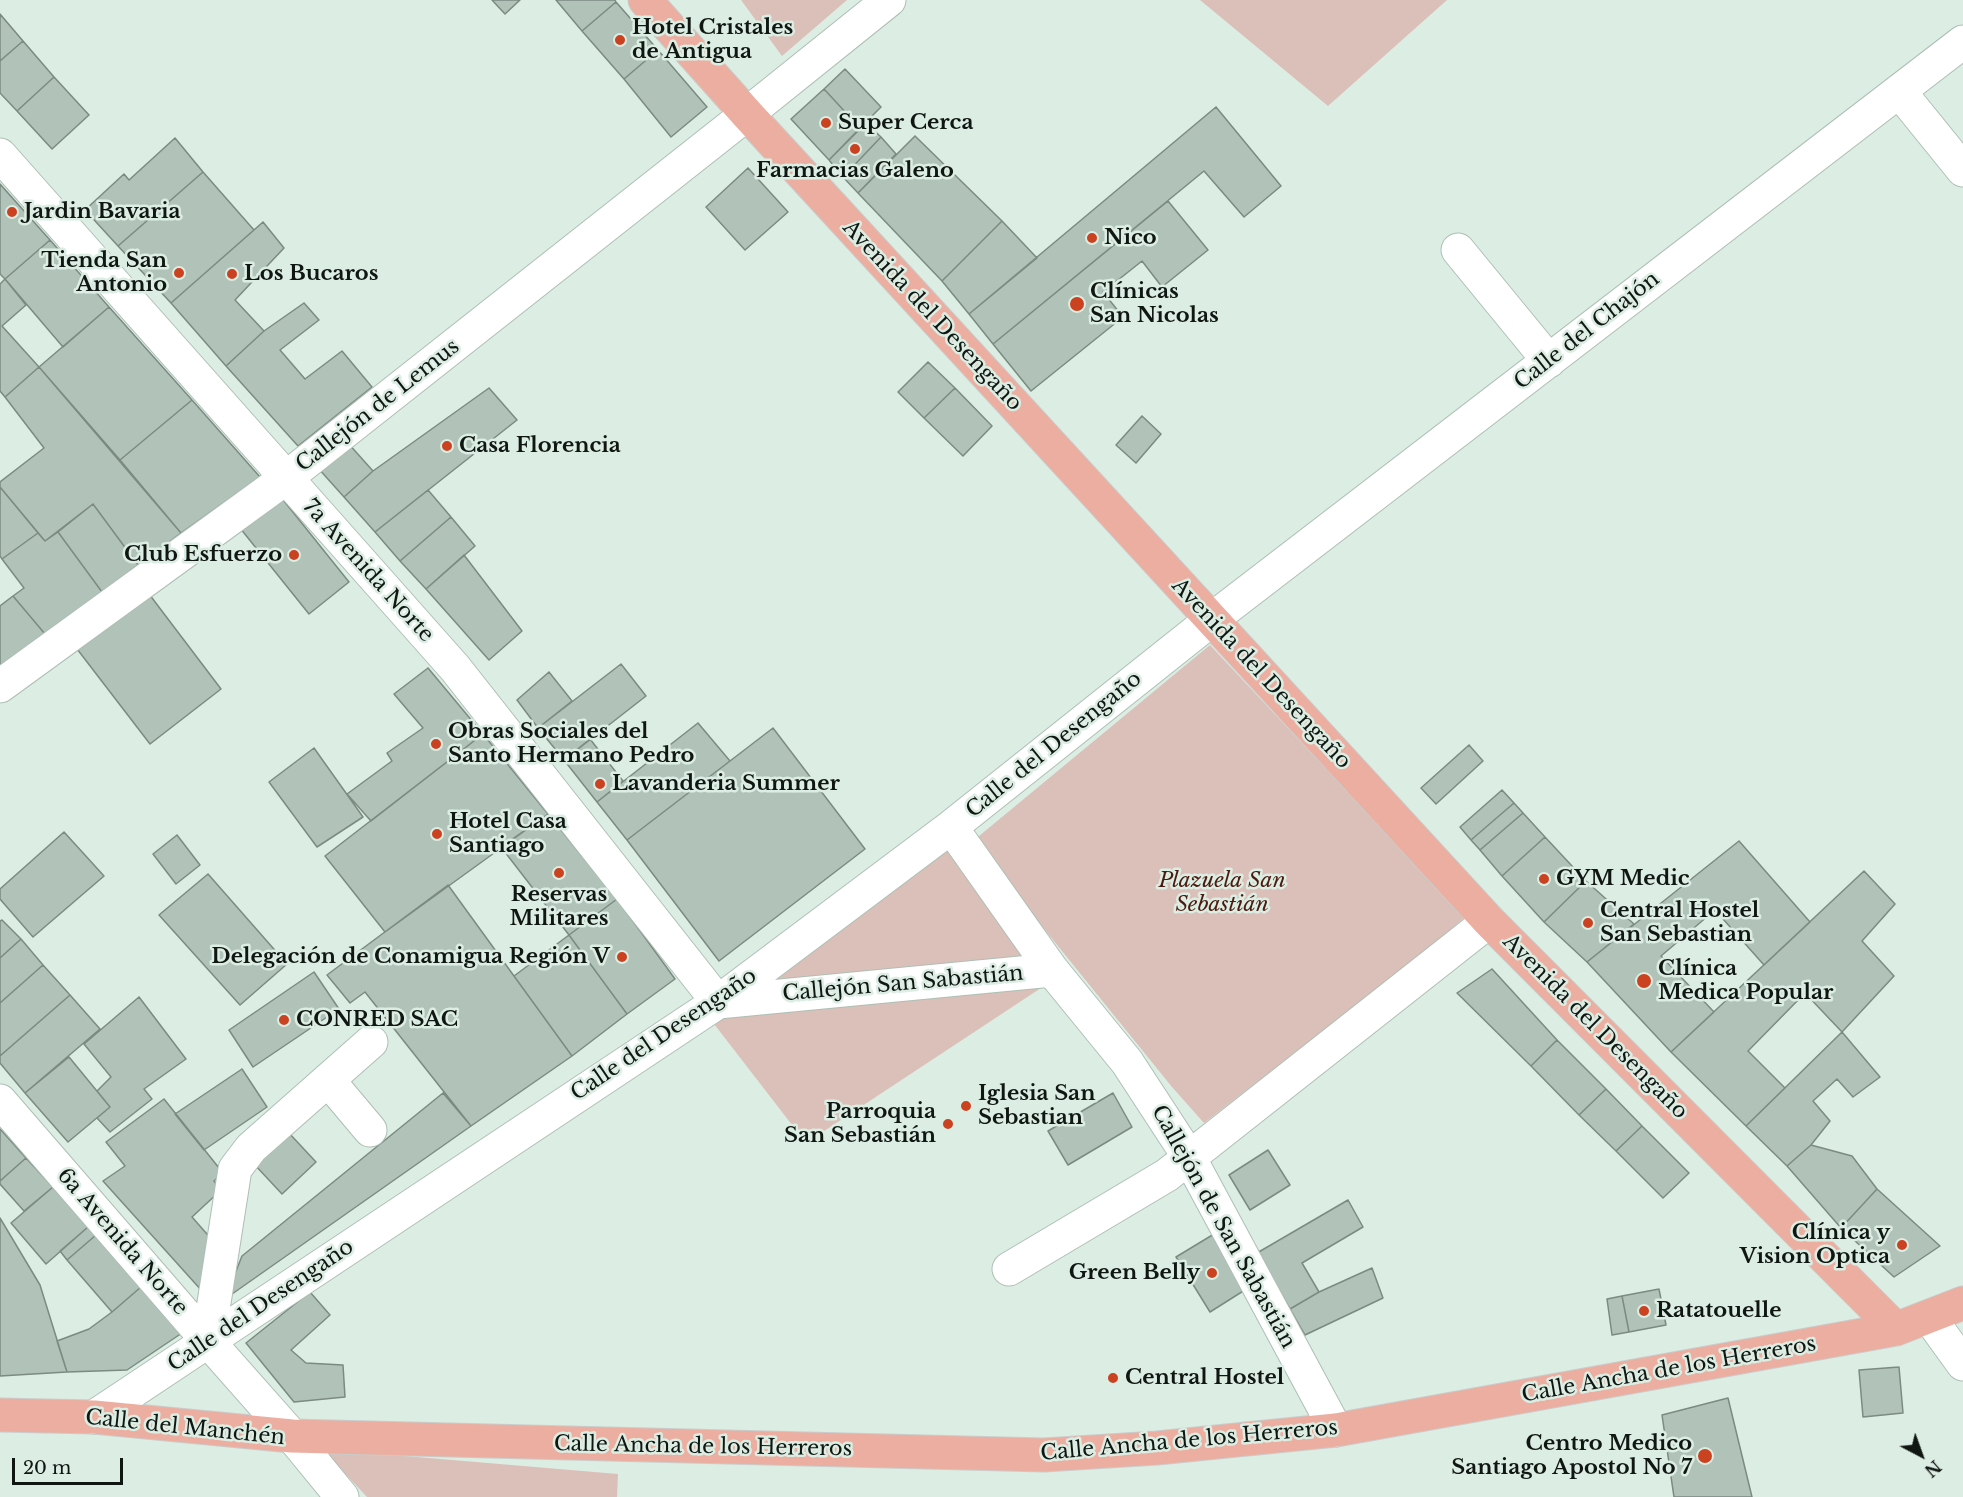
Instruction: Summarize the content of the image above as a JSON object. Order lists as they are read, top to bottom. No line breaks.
{"streets":{"main road":["Avenida del Desengaño","Calle Ancha de los Herreros","Calle del Manchén"],"street":["Calle del Chajón","Callejón de Lemus","7a Avenida Norte","Calle del Desengaño","Callejón San Sabastián","Callejón de San Sabastián","6a Avenida Norte"]},"crossings":[["Avenida del Desengaño","Calle del Chajón"],["Avenida del Desengaño","Callejón de Lemus"],["Avenida del Desengaño","Calle del Desengaño"],["Avenida del Desengaño","Calle Ancha de los Herreros"],["Calle del Chajón","Calle del Desengaño"],["Callejón de Lemus","7a Avenida Norte"],["7a Avenida Norte","Calle del Desengaño"],["7a Avenida Norte","Callejón San Sabastián"],["Calle del Desengaño","Callejón San Sabastián"],["Calle del Desengaño","Callejón de San Sabastián"],["Calle del Desengaño","6a Avenida Norte"],["Calle del Desengaño","Calle del Manchén"],["Callejón San Sabastián","Callejón de San Sabastián"],["Callejón de San Sabastián","Calle Ancha de los Herreros"],["6a Avenida Norte","Calle Ancha de los Herreros"],["6a Avenida Norte","Calle del Manchén"],["Calle Ancha de los Herreros","Calle del Manchén"]],"parks":["Plazuela San Sebastián"],"places":["Hotel Cristales de Antigua","Super Cerca","Farmacias Galeno","Jardin Bavaria","Nico","Tienda San Antonio","Los Bucaros","Clínicas San Nicolas","Casa Florencia","Club Esfuerzo","Obras Sociales del Santo Hermano Pedro","Lavanderia Summer","Hotel Casa Santiago","Reservas Militares","GYM Medic","Central Hostel San Sebastian","Delegación de Conamigua Región V","Clínica Medica Popular","CONRED SAC","Iglesia San Sebastian","Parroquia San Sebastián","Clínica y Vision Optica","Green Belly","Ratatouelle","Central Hostel","Centro Medico Santiago Apostol No 7"],"scale_bar":"20 m","north":"bottom right"}
